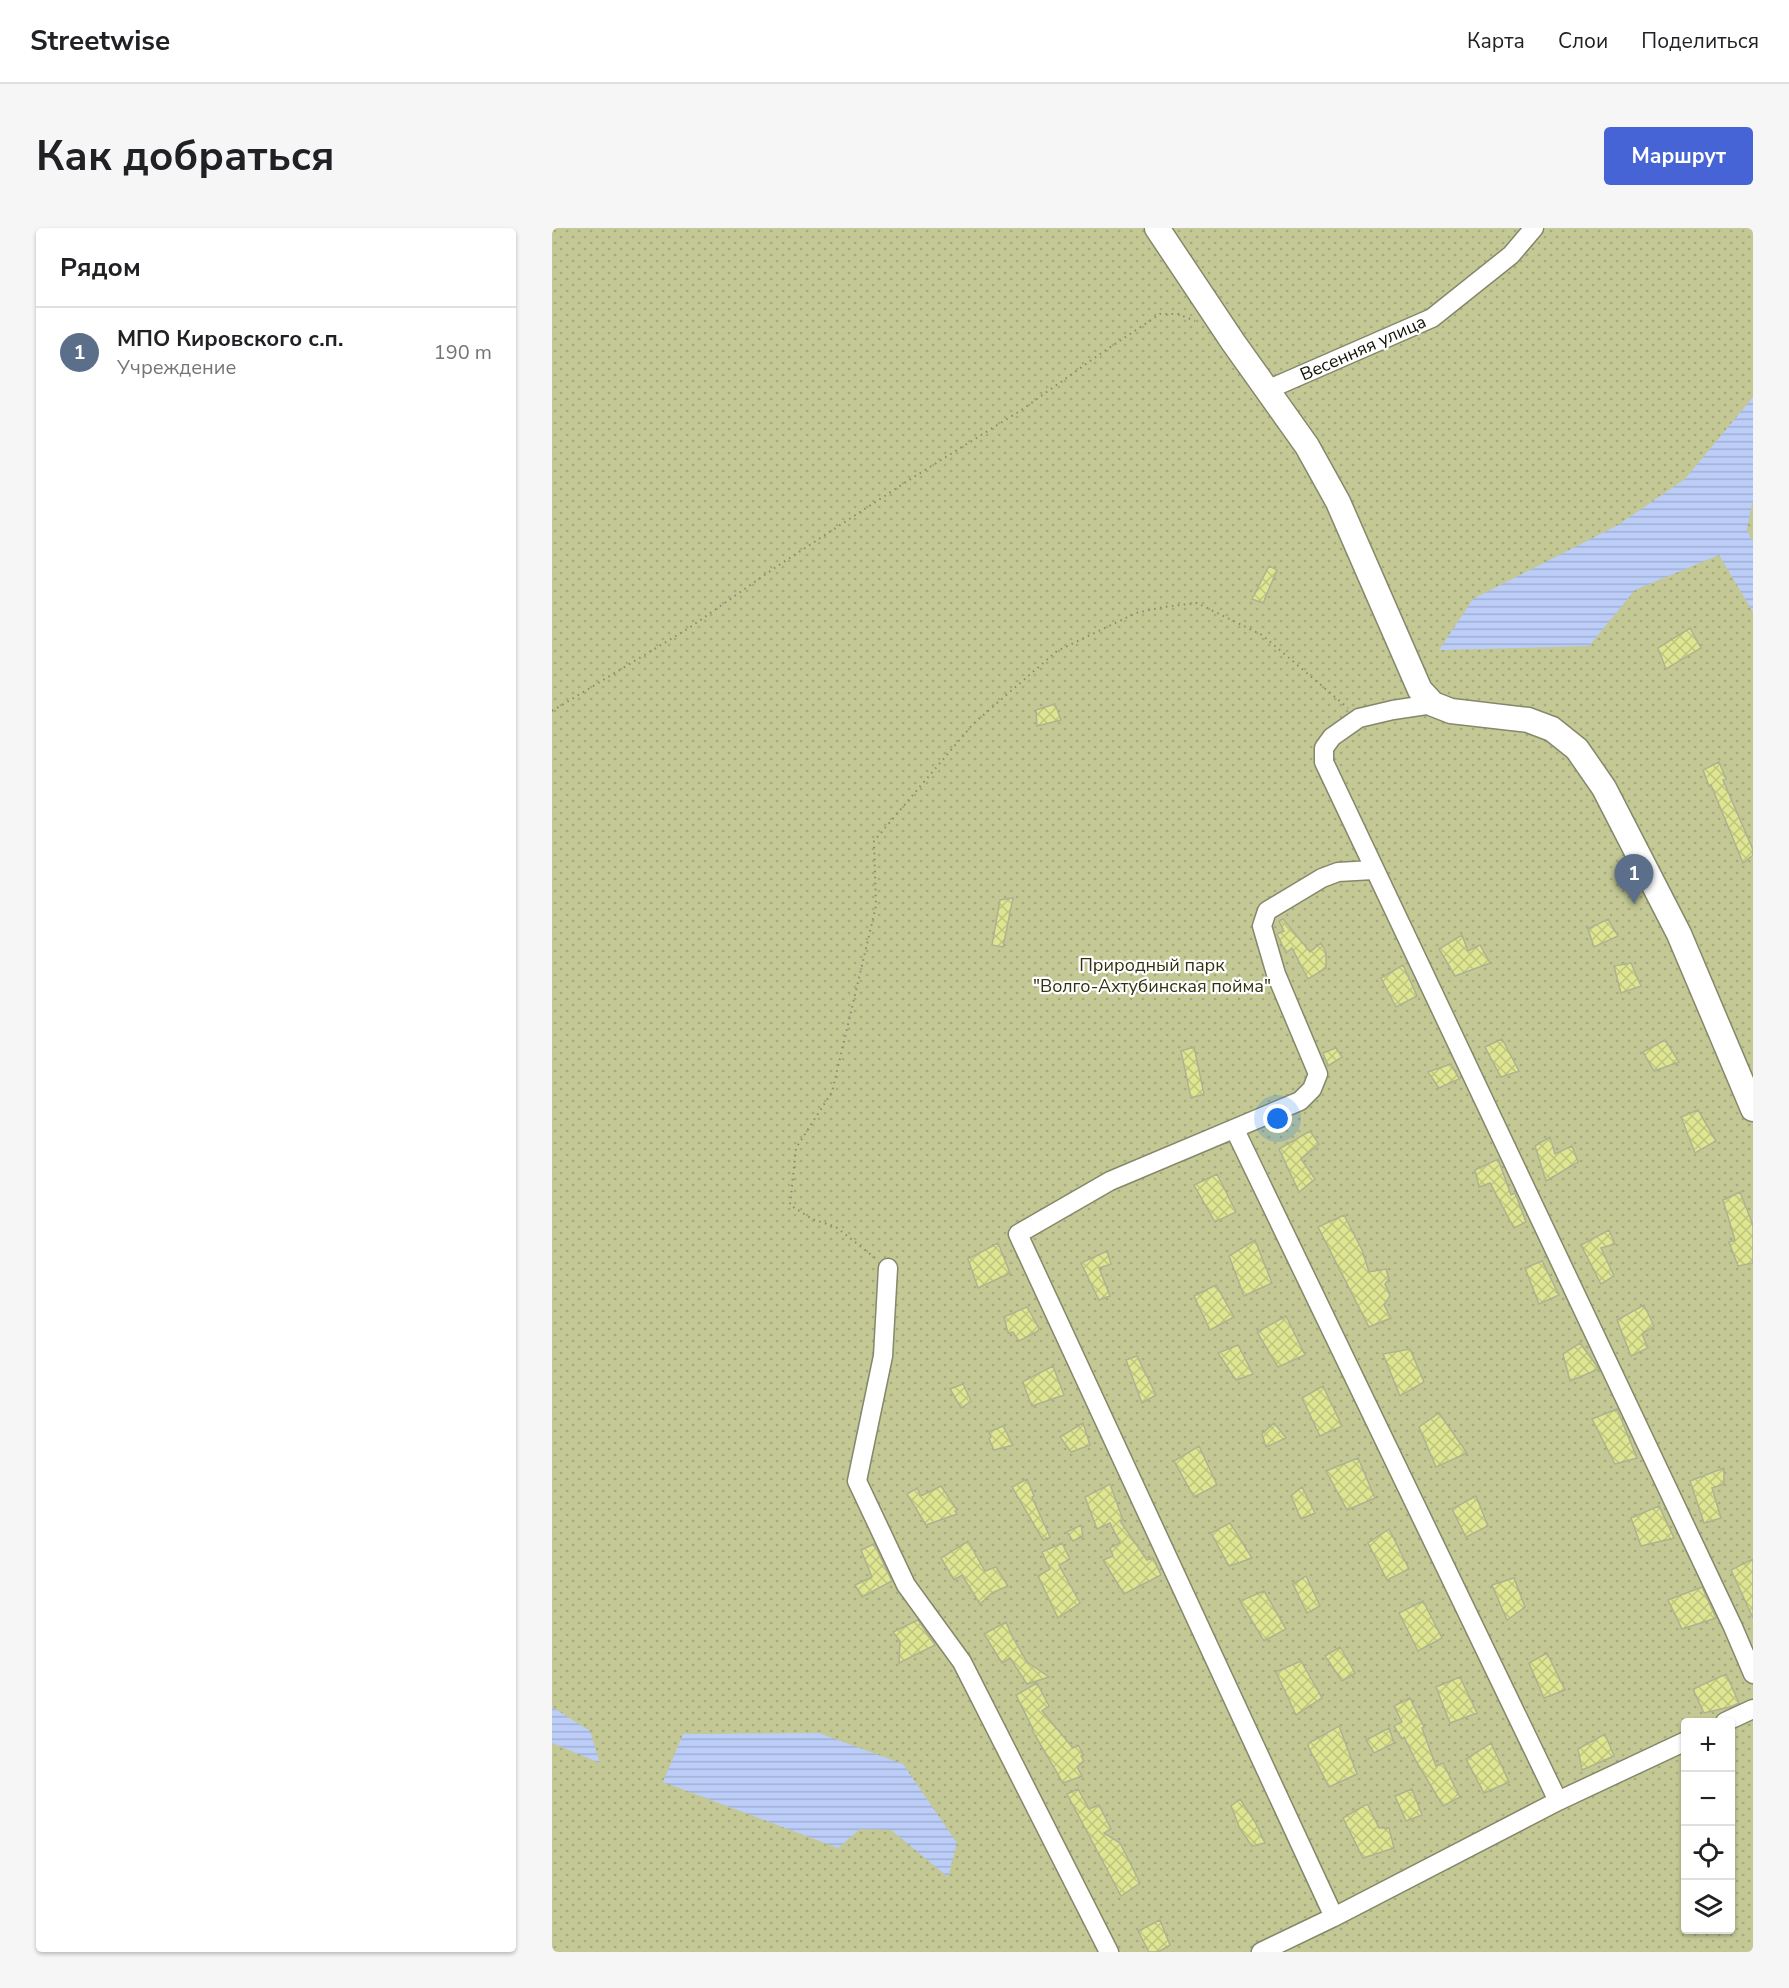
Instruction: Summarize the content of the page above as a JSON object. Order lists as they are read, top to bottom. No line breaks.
{"streets":{"street":["Весенняя улица"]},"parks":["Природный парк \"Волго-Ахтубинская пойма\""],"page":{"header":"Streetwise","nav":["Карта","Слои","Поделиться"],"buttons":"Маршрут","title":"Как добраться","heading":"Рядом","list":[{"mark":"1","name":"МПО Кировского с.п.","note":"Учреждение","value":"190 m"}],"pins":"1","map_buttons":["+","−"]}}
